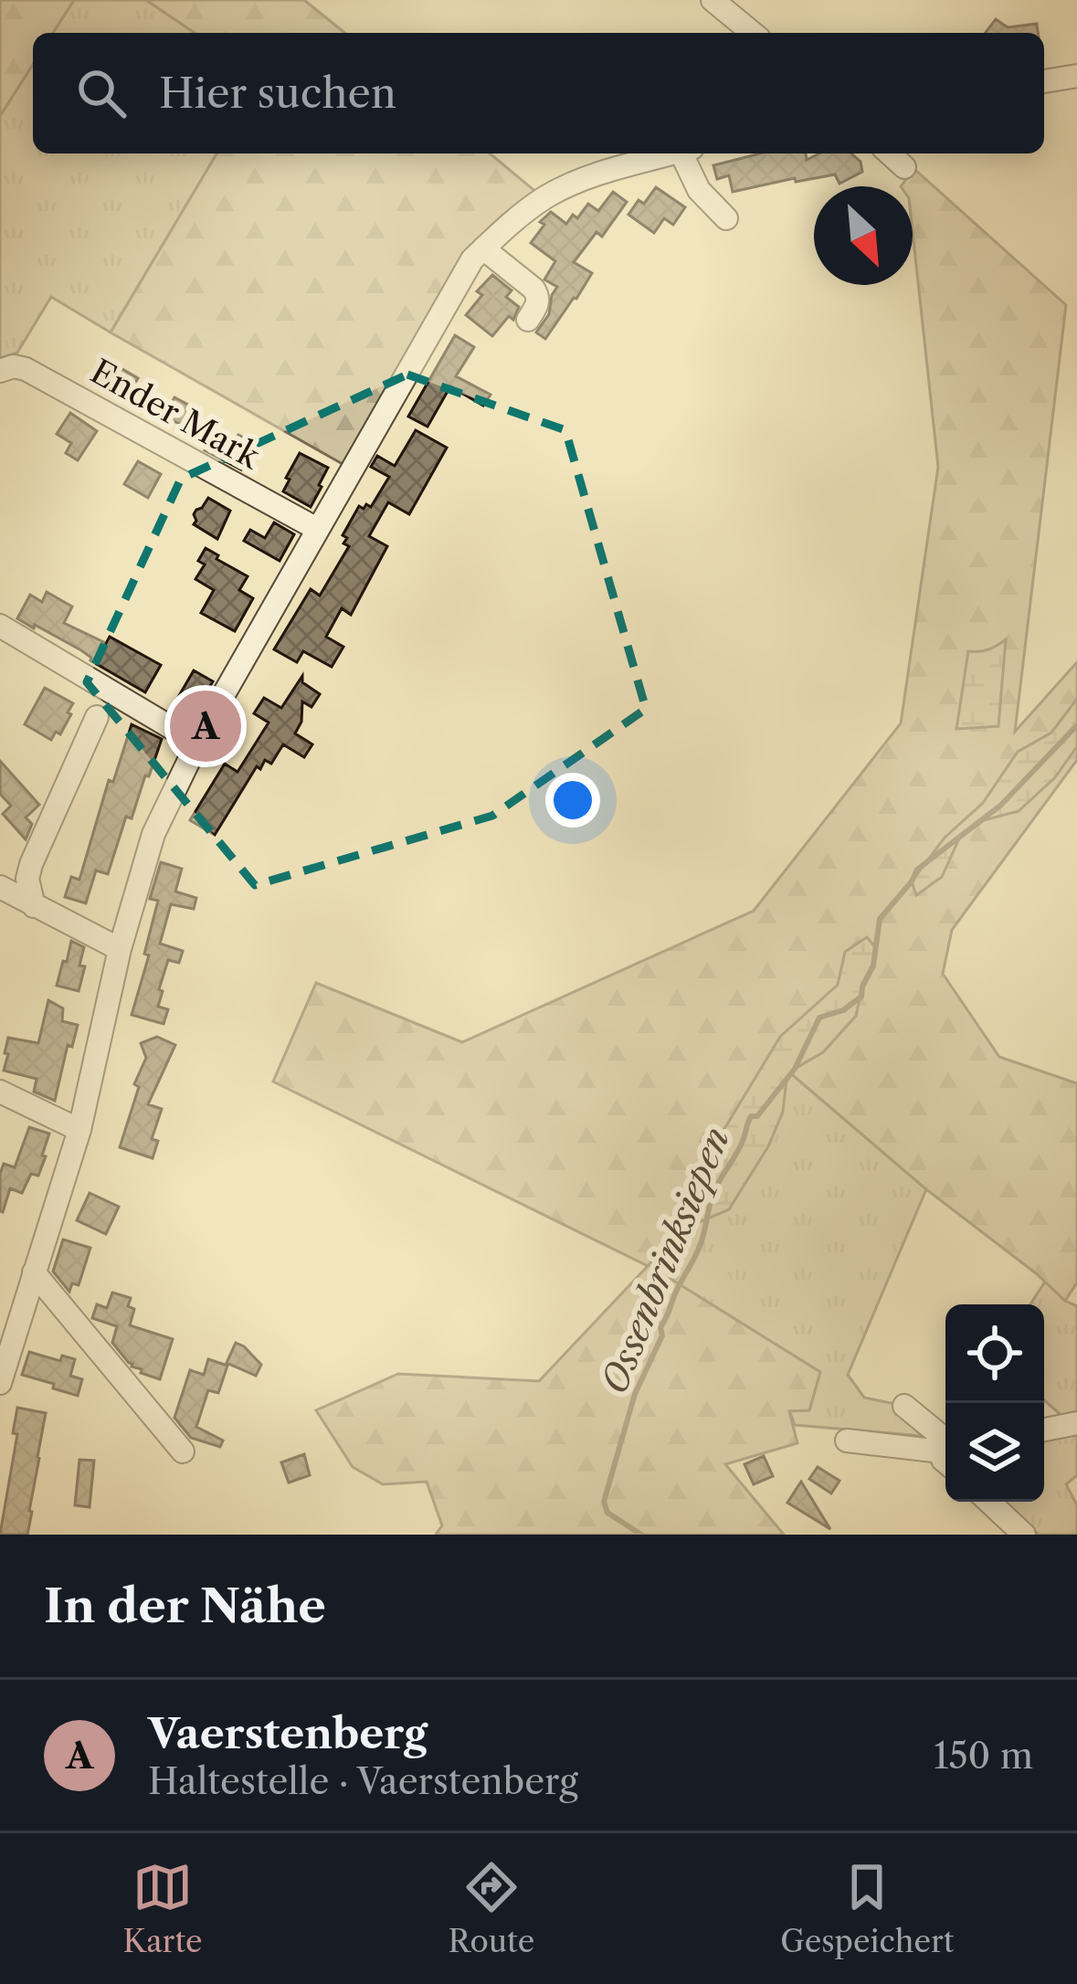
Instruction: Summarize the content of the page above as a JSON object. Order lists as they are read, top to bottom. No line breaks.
{"streets":{"street":["Ender Mark"]},"water":["Ossenbrinksiepen"],"north":"bottom right","page":{"search":"Hier suchen","pins":"A","heading":"In der Nähe","list":[{"mark":"A","name":"Vaerstenberg","note":"Haltestelle · Vaerstenberg","value":"150 m"}],"nav":["Karte","Route","Gespeichert"]}}
